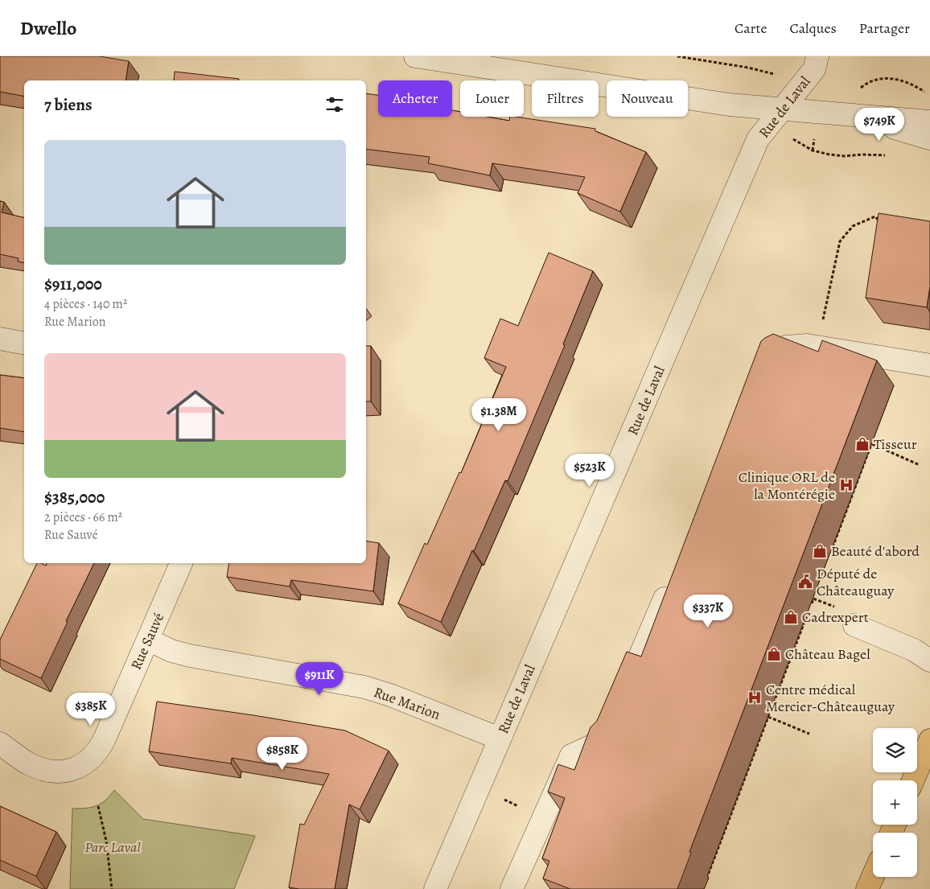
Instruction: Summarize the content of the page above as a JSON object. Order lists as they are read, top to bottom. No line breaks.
{"streets":{"street":["Rue de Laval","Rue Sauvé","Rue Marion"]},"crossings":[["Rue de Laval","Rue Marion"],["Rue Sauvé","Rue Marion"]],"parks":["Parc Laval"],"places":{"shop":["Tisseur","Beauté d'abord","Cadrexpert","Château Bagel"],"hospital":["Clinique ORL de la Montérégie","Centre médical Mercier-Châteauguay"],"public building":["Député de Châteauguay"]},"page":{"header":"Dwello","nav":["Carte","Calques","Partager"],"chip":["Acheter","Louer","Filtres","Nouveau"],"heading":"7 biens","price":["$749K","$1.38M","$523K","$337K","$911K","$385K","$858K"],"list":[{"name":"$911,000","note":"4 pièces · 140 m² · Rue Marion"},{"name":"$385,000","note":"2 pièces · 66 m² · Rue Sauvé"}],"map_buttons":["+","−"]}}
